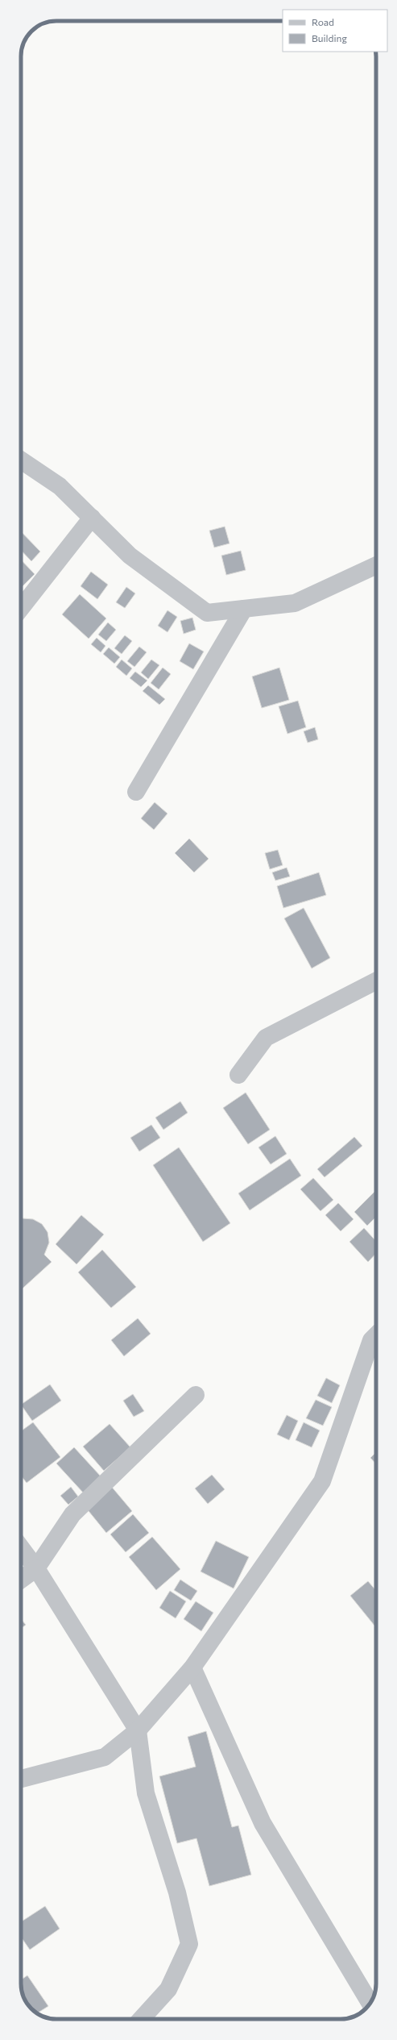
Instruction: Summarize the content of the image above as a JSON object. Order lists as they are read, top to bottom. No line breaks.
{"legend":["Road","Building"]}
